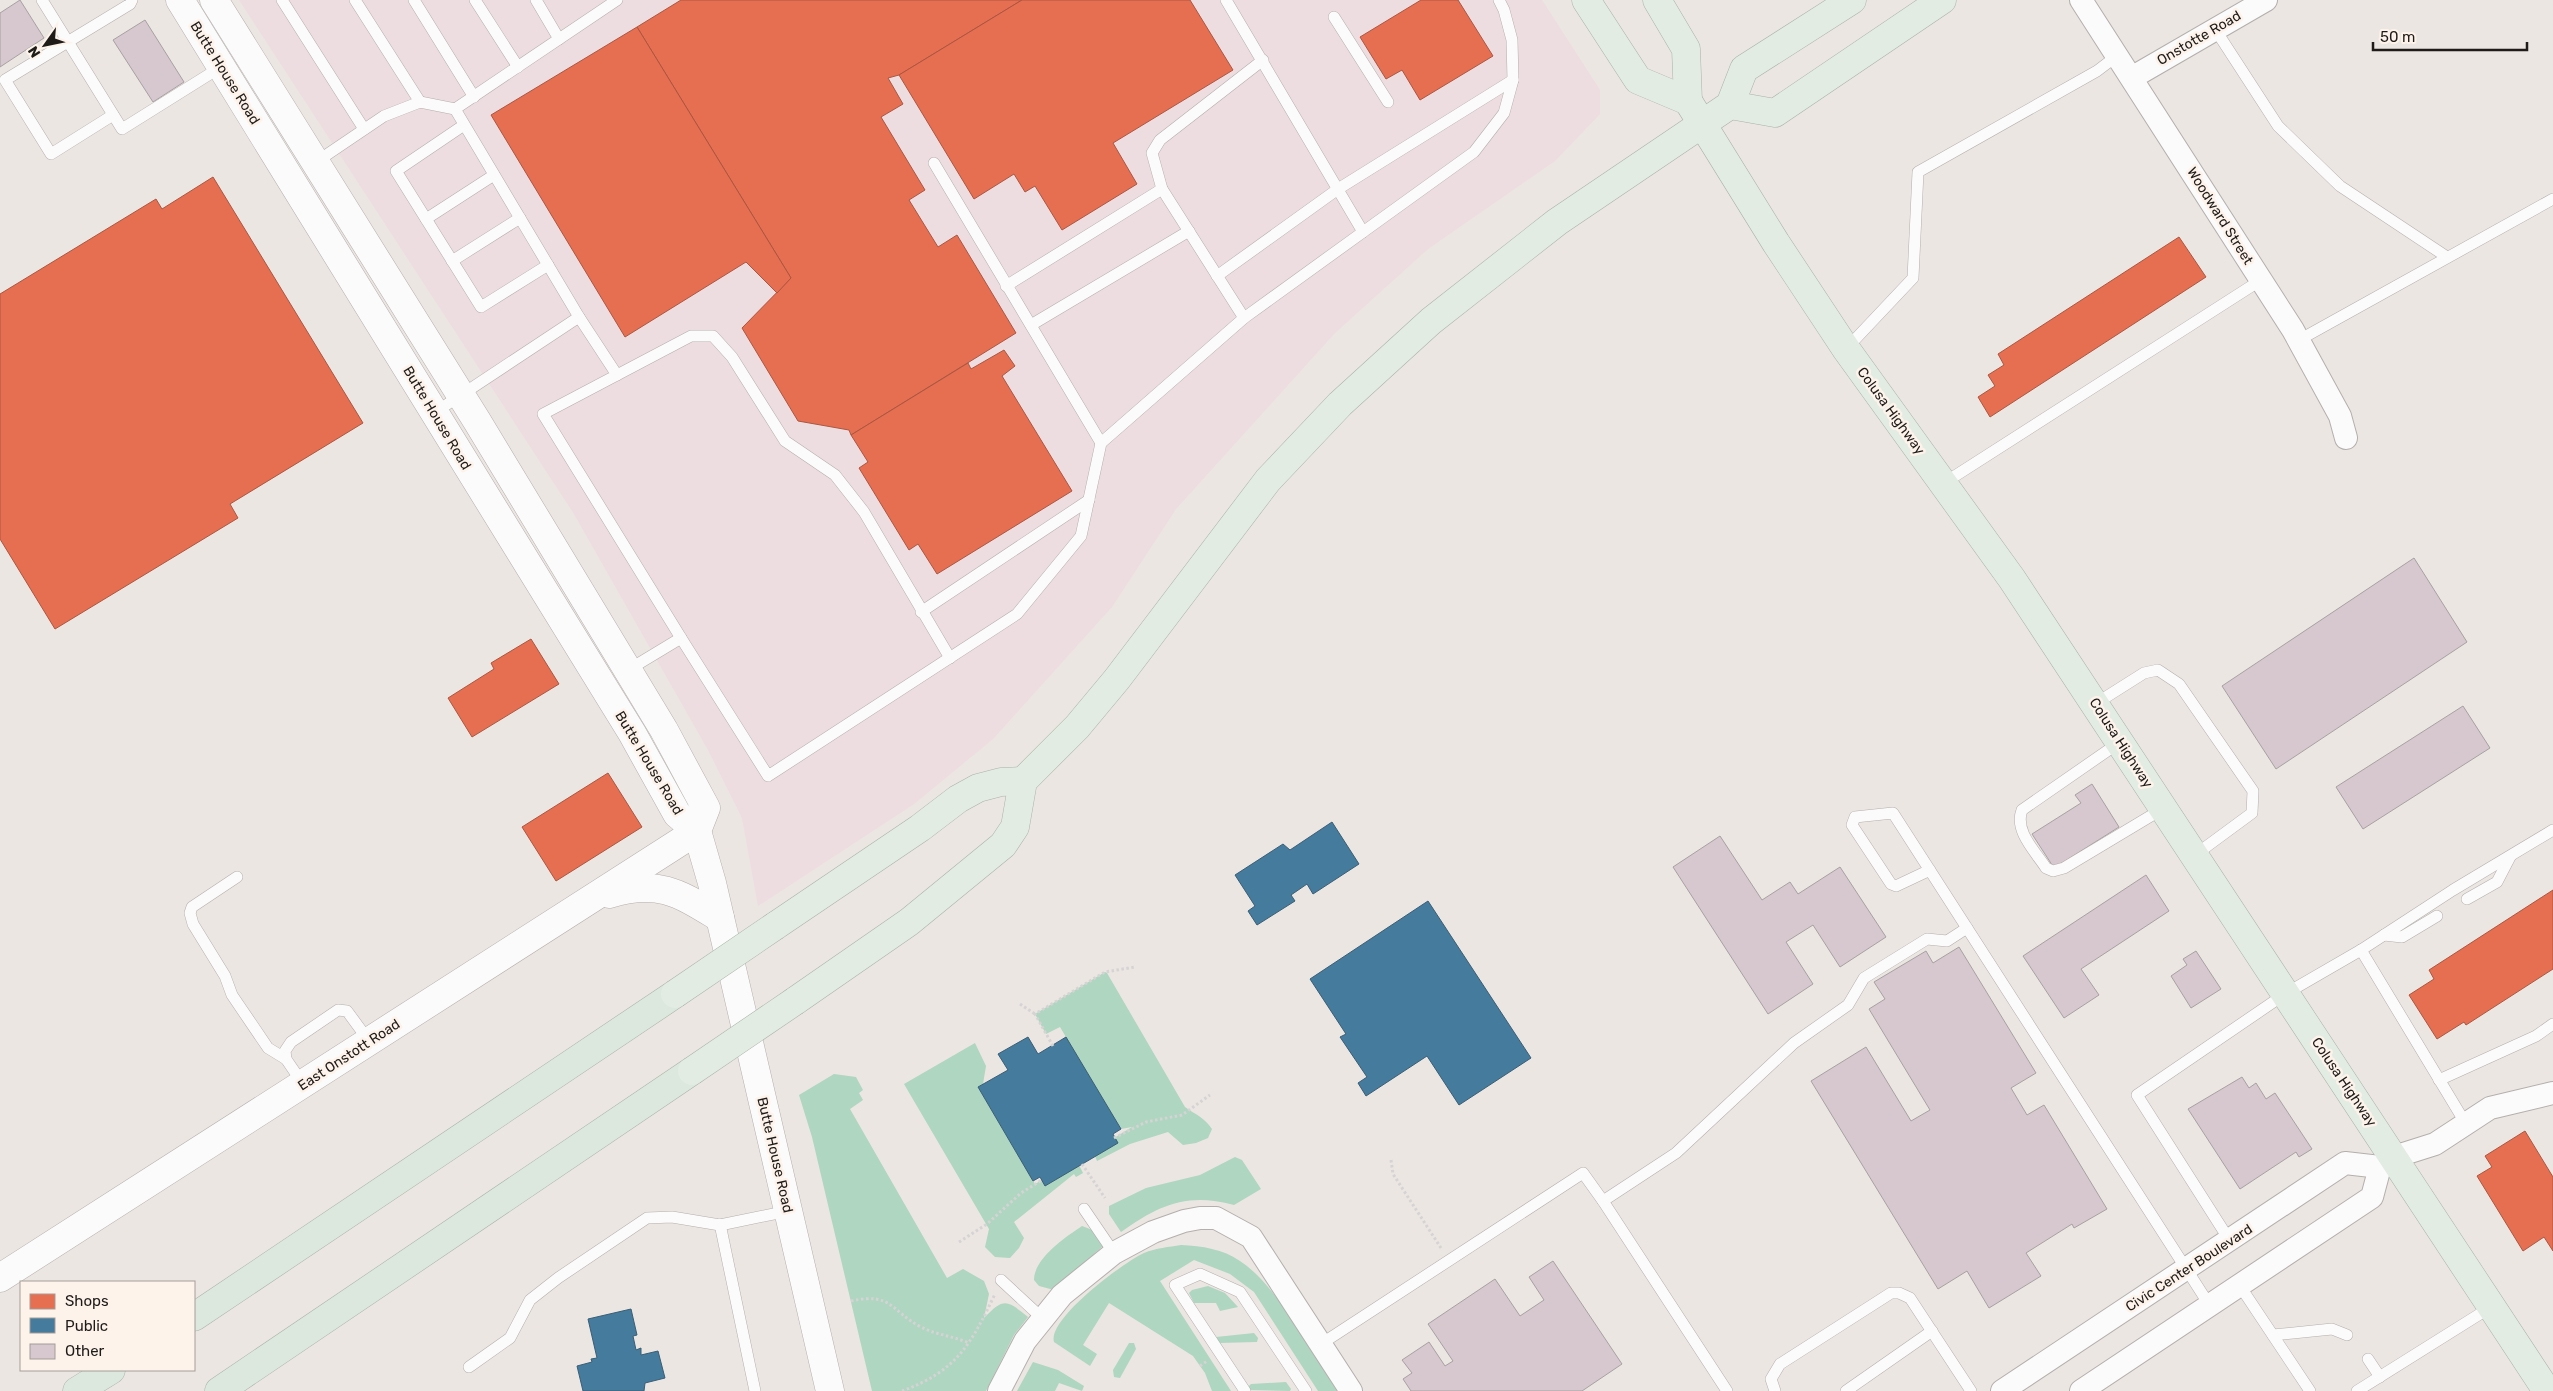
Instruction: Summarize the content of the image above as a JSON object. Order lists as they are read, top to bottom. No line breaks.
{"streets":{"highway":["Colusa Highway"],"main road":["Butte House Road","East Onstott Road"],"street":["Onstotte Road","Woodward Street","Civic Center Boulevard"]},"crossings":[["Onstotte Road","Woodward Street"],["Butte House Road","East Onstott Road"],["Colusa Highway","Civic Center Boulevard"]],"legend":["Shops","Public","Other"],"scale_bar":"50 m","north":"bottom left"}
